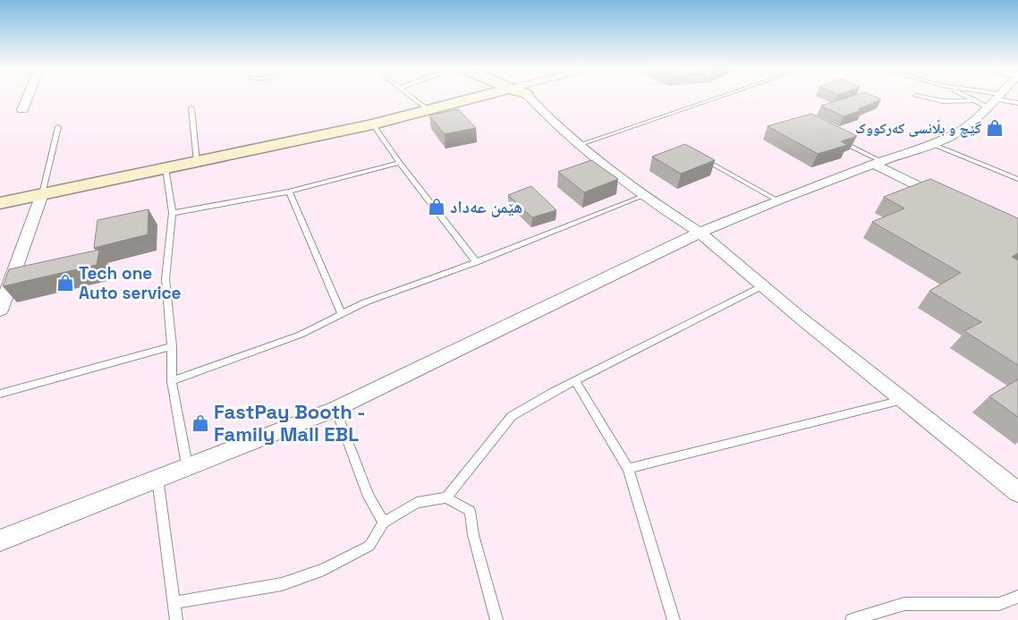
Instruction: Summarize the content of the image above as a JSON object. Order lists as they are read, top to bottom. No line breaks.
{"places":{"shop":["گێچ و بڵانسی کەرکووک","هێمن عەداد","Tech one Auto service","FastPay Booth - Family Mall EBL"]}}
